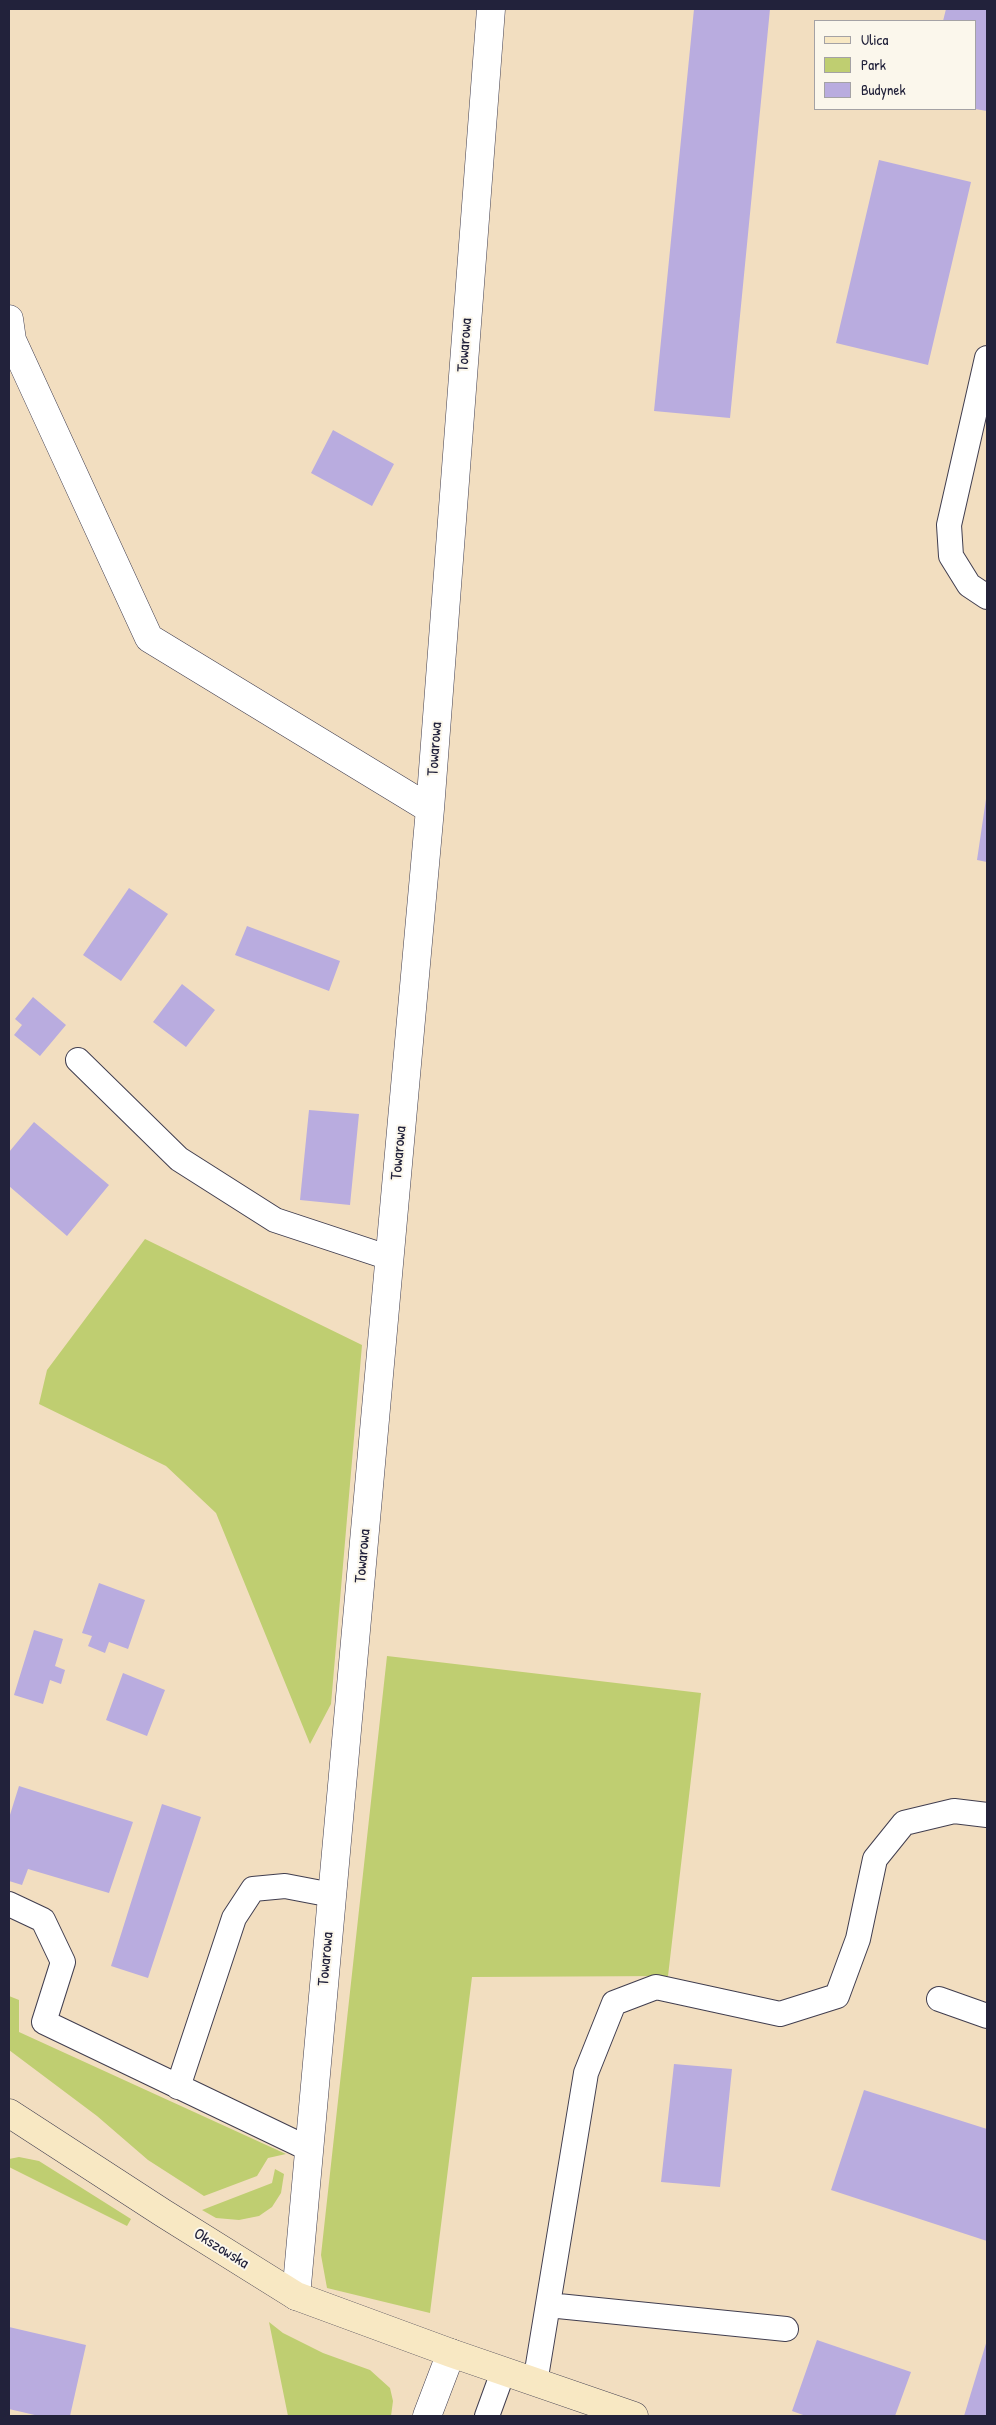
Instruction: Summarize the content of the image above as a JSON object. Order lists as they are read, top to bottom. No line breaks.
{"streets":{"main road":["Okszowska"],"street":["Towarowa"]},"crossings":[["Towarowa","Okszowska"]],"legend":["Ulica","Park","Budynek"]}
